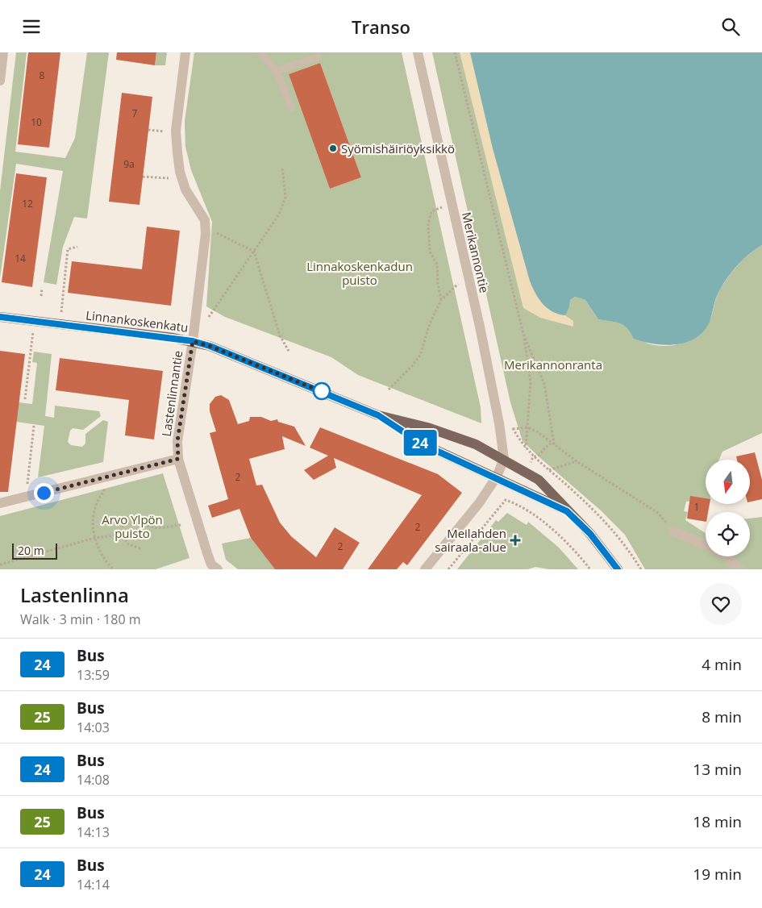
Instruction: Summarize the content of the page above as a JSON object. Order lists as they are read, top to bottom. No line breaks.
{"streets":{"main road":["Linnankoskenkatu"],"street":["Merikannontie","Lastenlinnantie"]},"crossings":[["Merikannontie","Linnankoskenkatu"],["Linnankoskenkatu","Lastenlinnantie"]],"parks":["Linnakoskenkadun puisto","Merikannonranta","Arvo Ylpön puisto"],"places":{"other":["Syömishäiriöyksikkö"],"health":["Meilahden sairaala-alue"]},"lines":["bus line 24"],"house_numbers":["8","7","10","9a","12","14","2","1","2","2"],"scale_bar":"20 m","north":"bottom","page":{"header":"Transo","on_map":"24","scale":"20 m","heading":["Lastenlinna","Walk · 3 min · 180 m"],"list":[{"mark":"24","name":"Bus","note":"13:59","value":"4 min"},{"mark":"25","name":"Bus","note":"14:03","value":"8 min"},{"mark":"24","name":"Bus","note":"14:08","value":"13 min"},{"mark":"25","name":"Bus","note":"14:13","value":"18 min"},{"mark":"24","name":"Bus","note":"14:14","value":"19 min"}]}}
